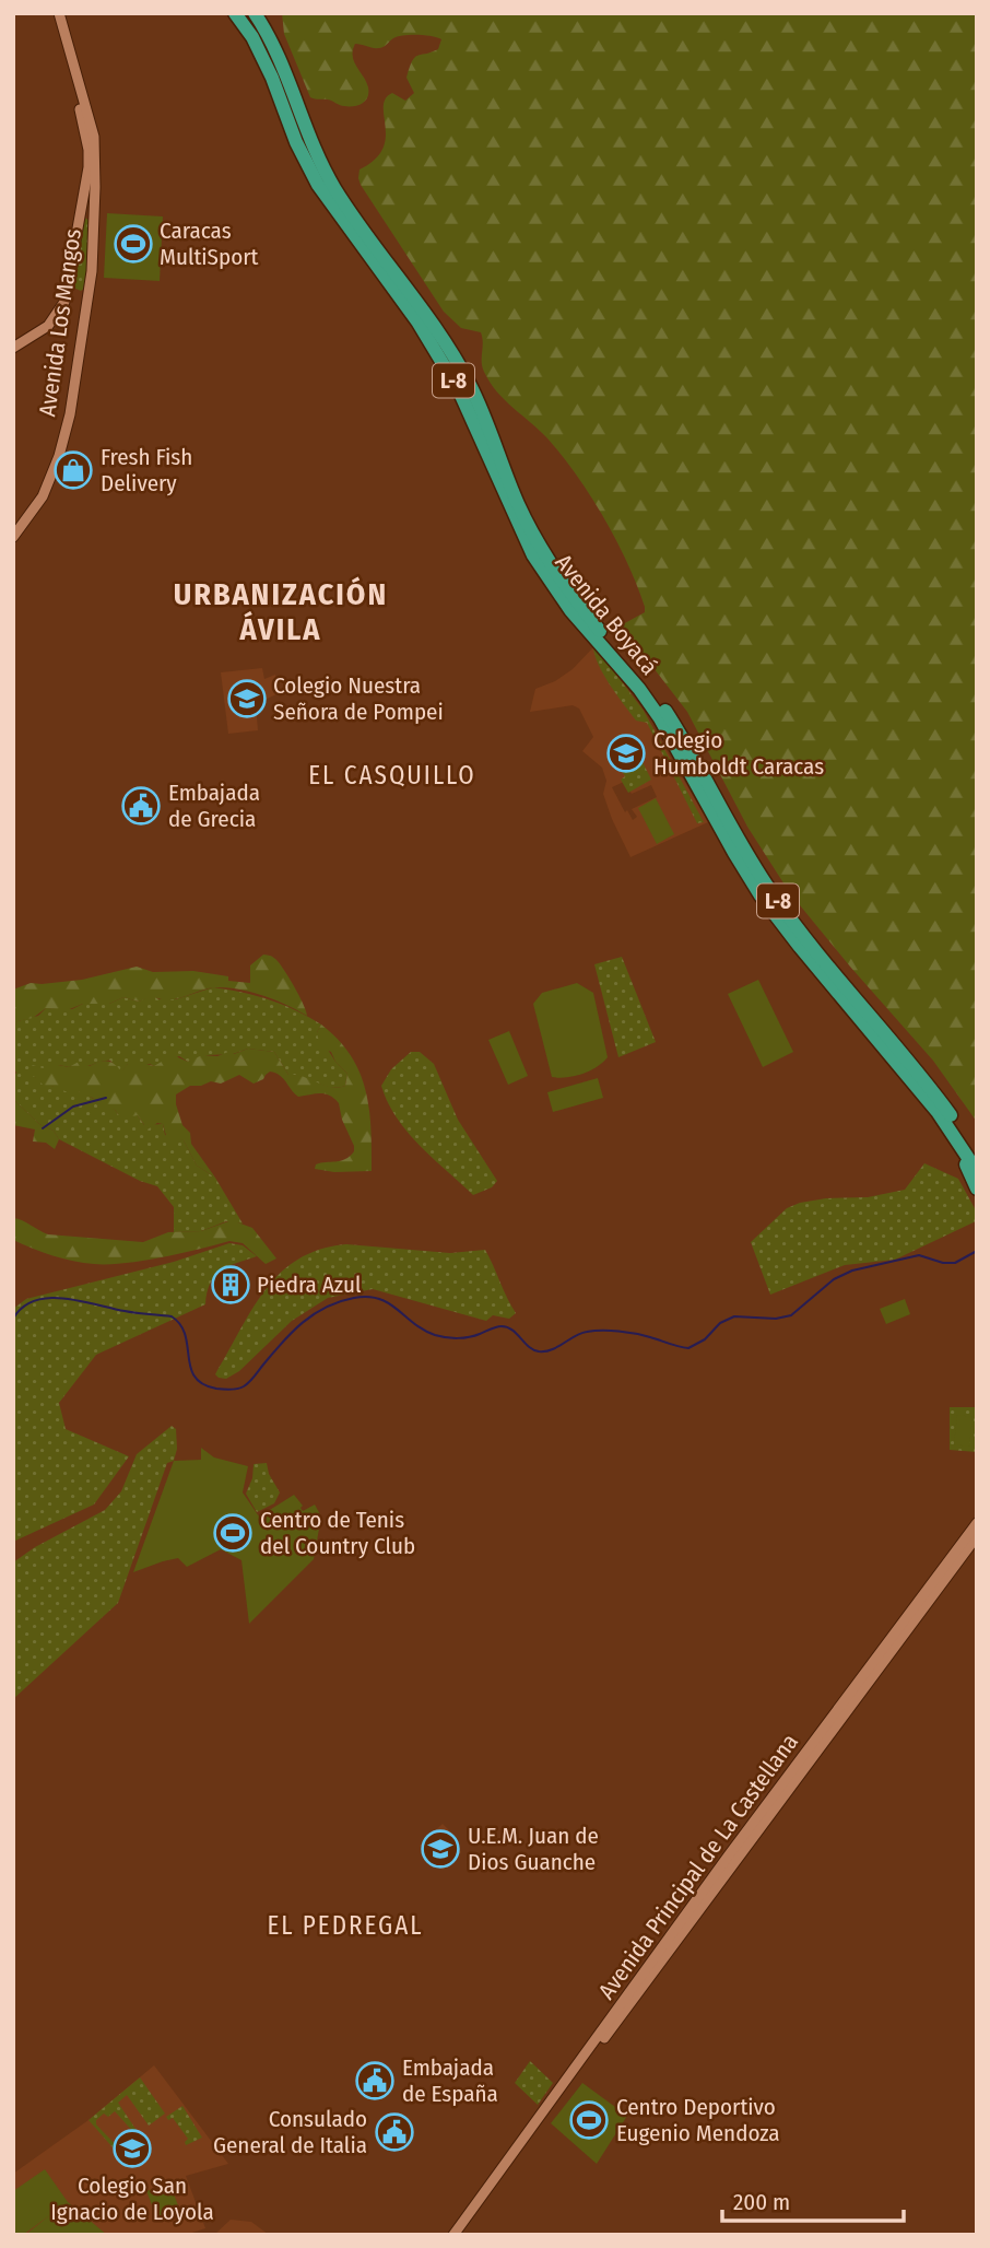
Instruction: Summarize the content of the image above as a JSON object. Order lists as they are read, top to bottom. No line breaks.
{"streets":{"highway":["L-8","Avenida Boyacá"],"street":["Avenida Los Mangos","Avenida Principal de La Castellana"]},"districts":["URBANIZACIÓN ÁVILA","EL CASQUILLO","EL PEDREGAL"],"places":{"sports":["Caracas MultiSport","Centro de Tenis del Country Club","Centro Deportivo Eugenio Mendoza"],"shop":["Fresh Fish Delivery"],"school or university":["Colegio Nuestra Señora de Pompei","Colegio Humboldt Caracas","U.E.M. Juan de Dios Guanche","Colegio San Ignacio de Loyola"],"public building":["Embajada de Grecia","Embajada de España","Consulado General de Italia"],"building":["Piedra Azul"]},"scale_bar":"200 m"}
